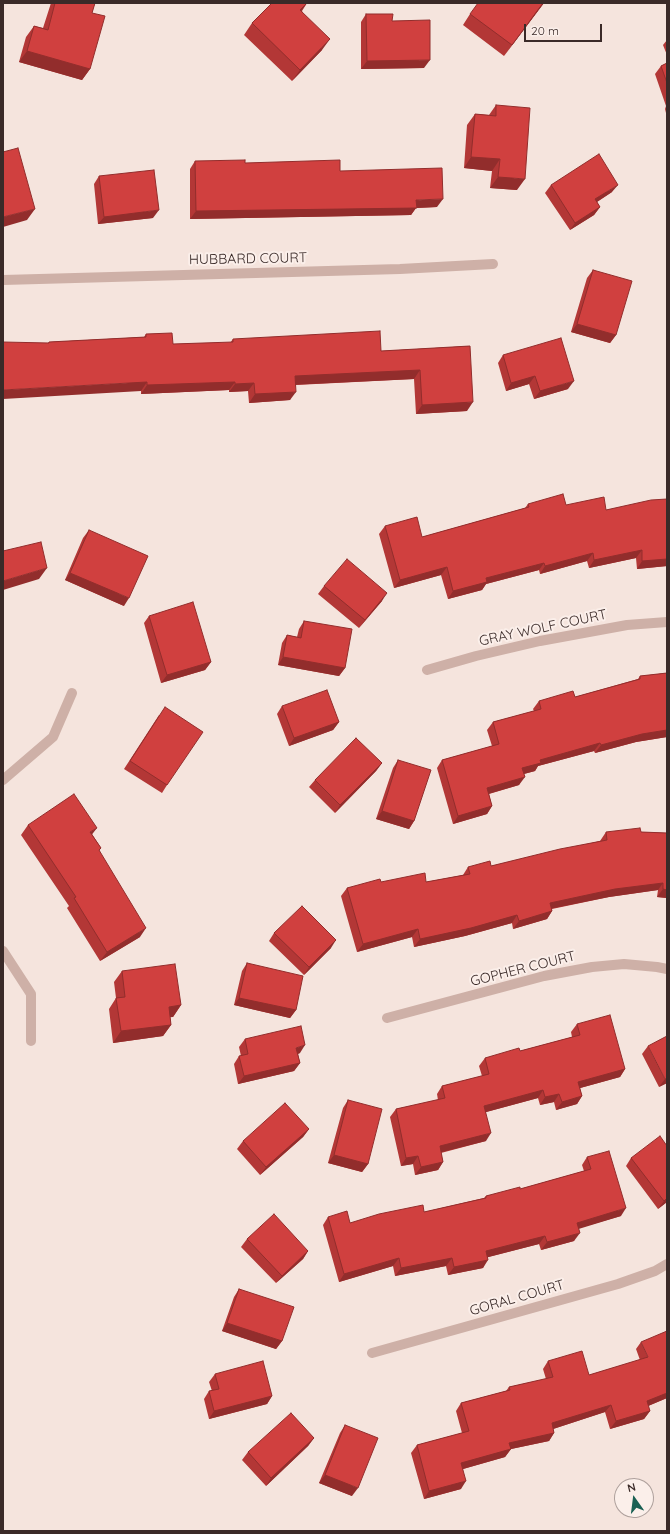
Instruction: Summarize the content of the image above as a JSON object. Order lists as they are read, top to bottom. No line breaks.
{"streets":{"street":["HUBBARD COURT","GRAY WOLF COURT","GOPHER COURT","GORAL COURT"]},"scale_bar":"20 m","north":"top"}
